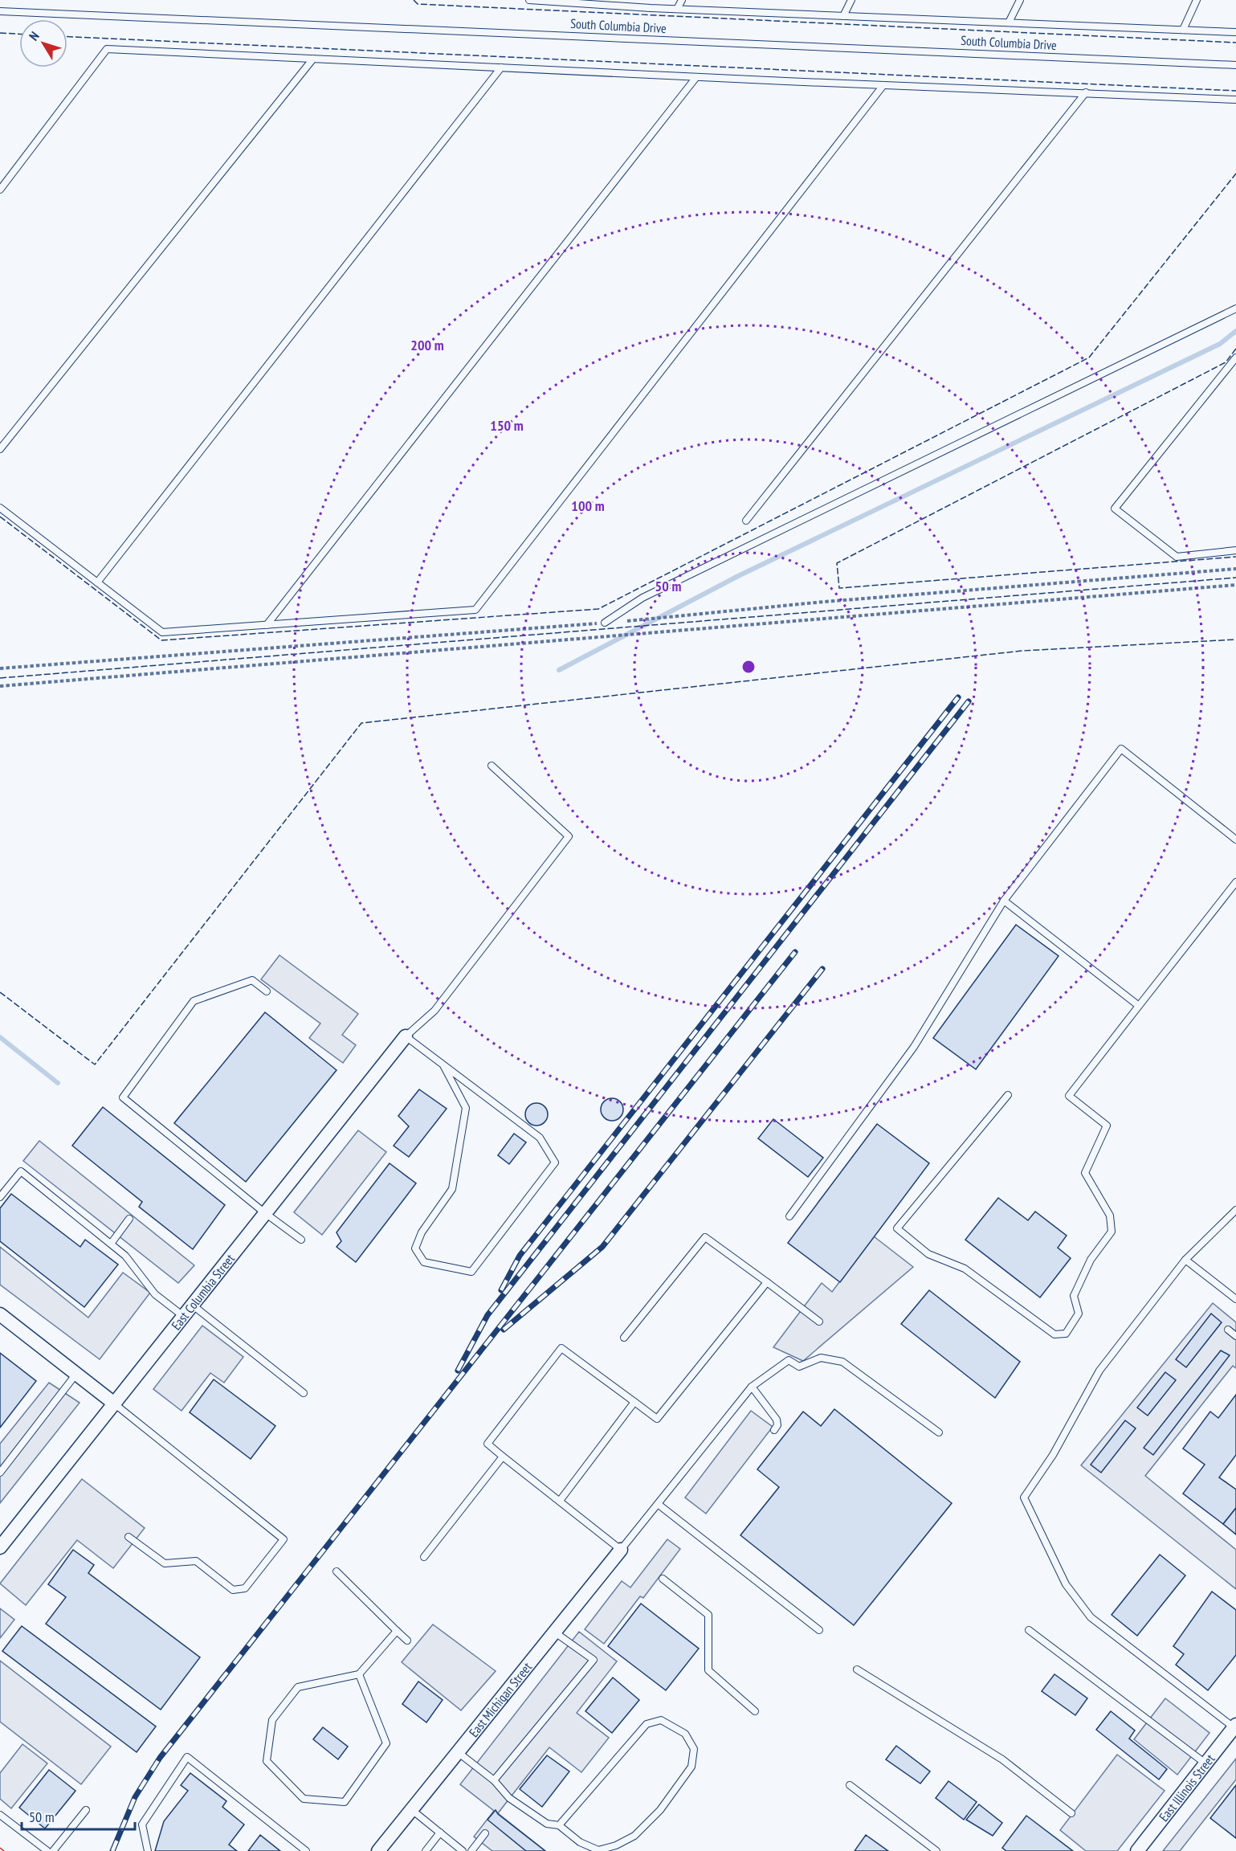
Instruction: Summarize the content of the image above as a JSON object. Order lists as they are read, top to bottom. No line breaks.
{"streets":{"street":["East Columbia Street","East Michigan Street","East Illinois Street"],"lane":["South Columbia Drive"]},"scale_bar":"50 m","north":"top left","rings":["200 m","150 m","100 m","50 m"]}
